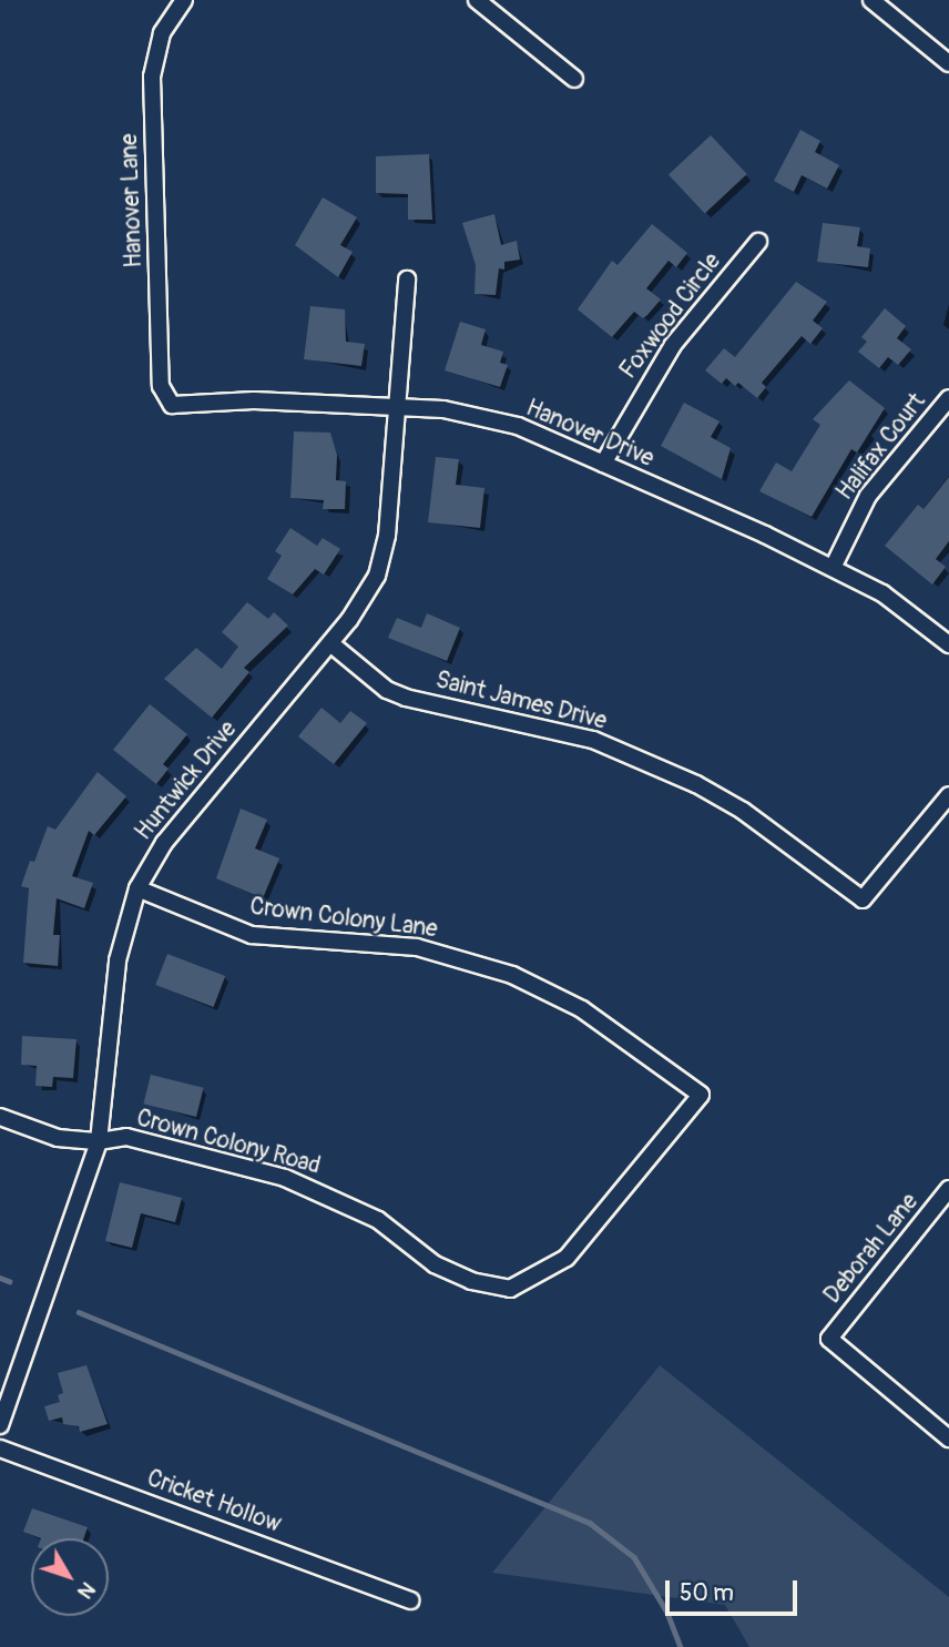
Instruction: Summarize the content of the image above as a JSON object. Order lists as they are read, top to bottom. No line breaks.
{"streets":{"street":["Hanover Lane","Foxwood Circle","Hanover Drive","Halifax Court","Saint James Drive","Huntwick Drive","Crown Colony Lane","Crown Colony Road","Deborah Lane","Cricket Hollow"]},"crossings":[["Hanover Lane","Hanover Drive"],["Foxwood Circle","Hanover Drive"],["Hanover Drive","Halifax Court"],["Hanover Drive","Huntwick Drive"],["Saint James Drive","Huntwick Drive"],["Huntwick Drive","Crown Colony Lane"],["Huntwick Drive","Crown Colony Road"],["Crown Colony Lane","Crown Colony Road"]],"scale_bar":"50 m","north":"bottom right"}
